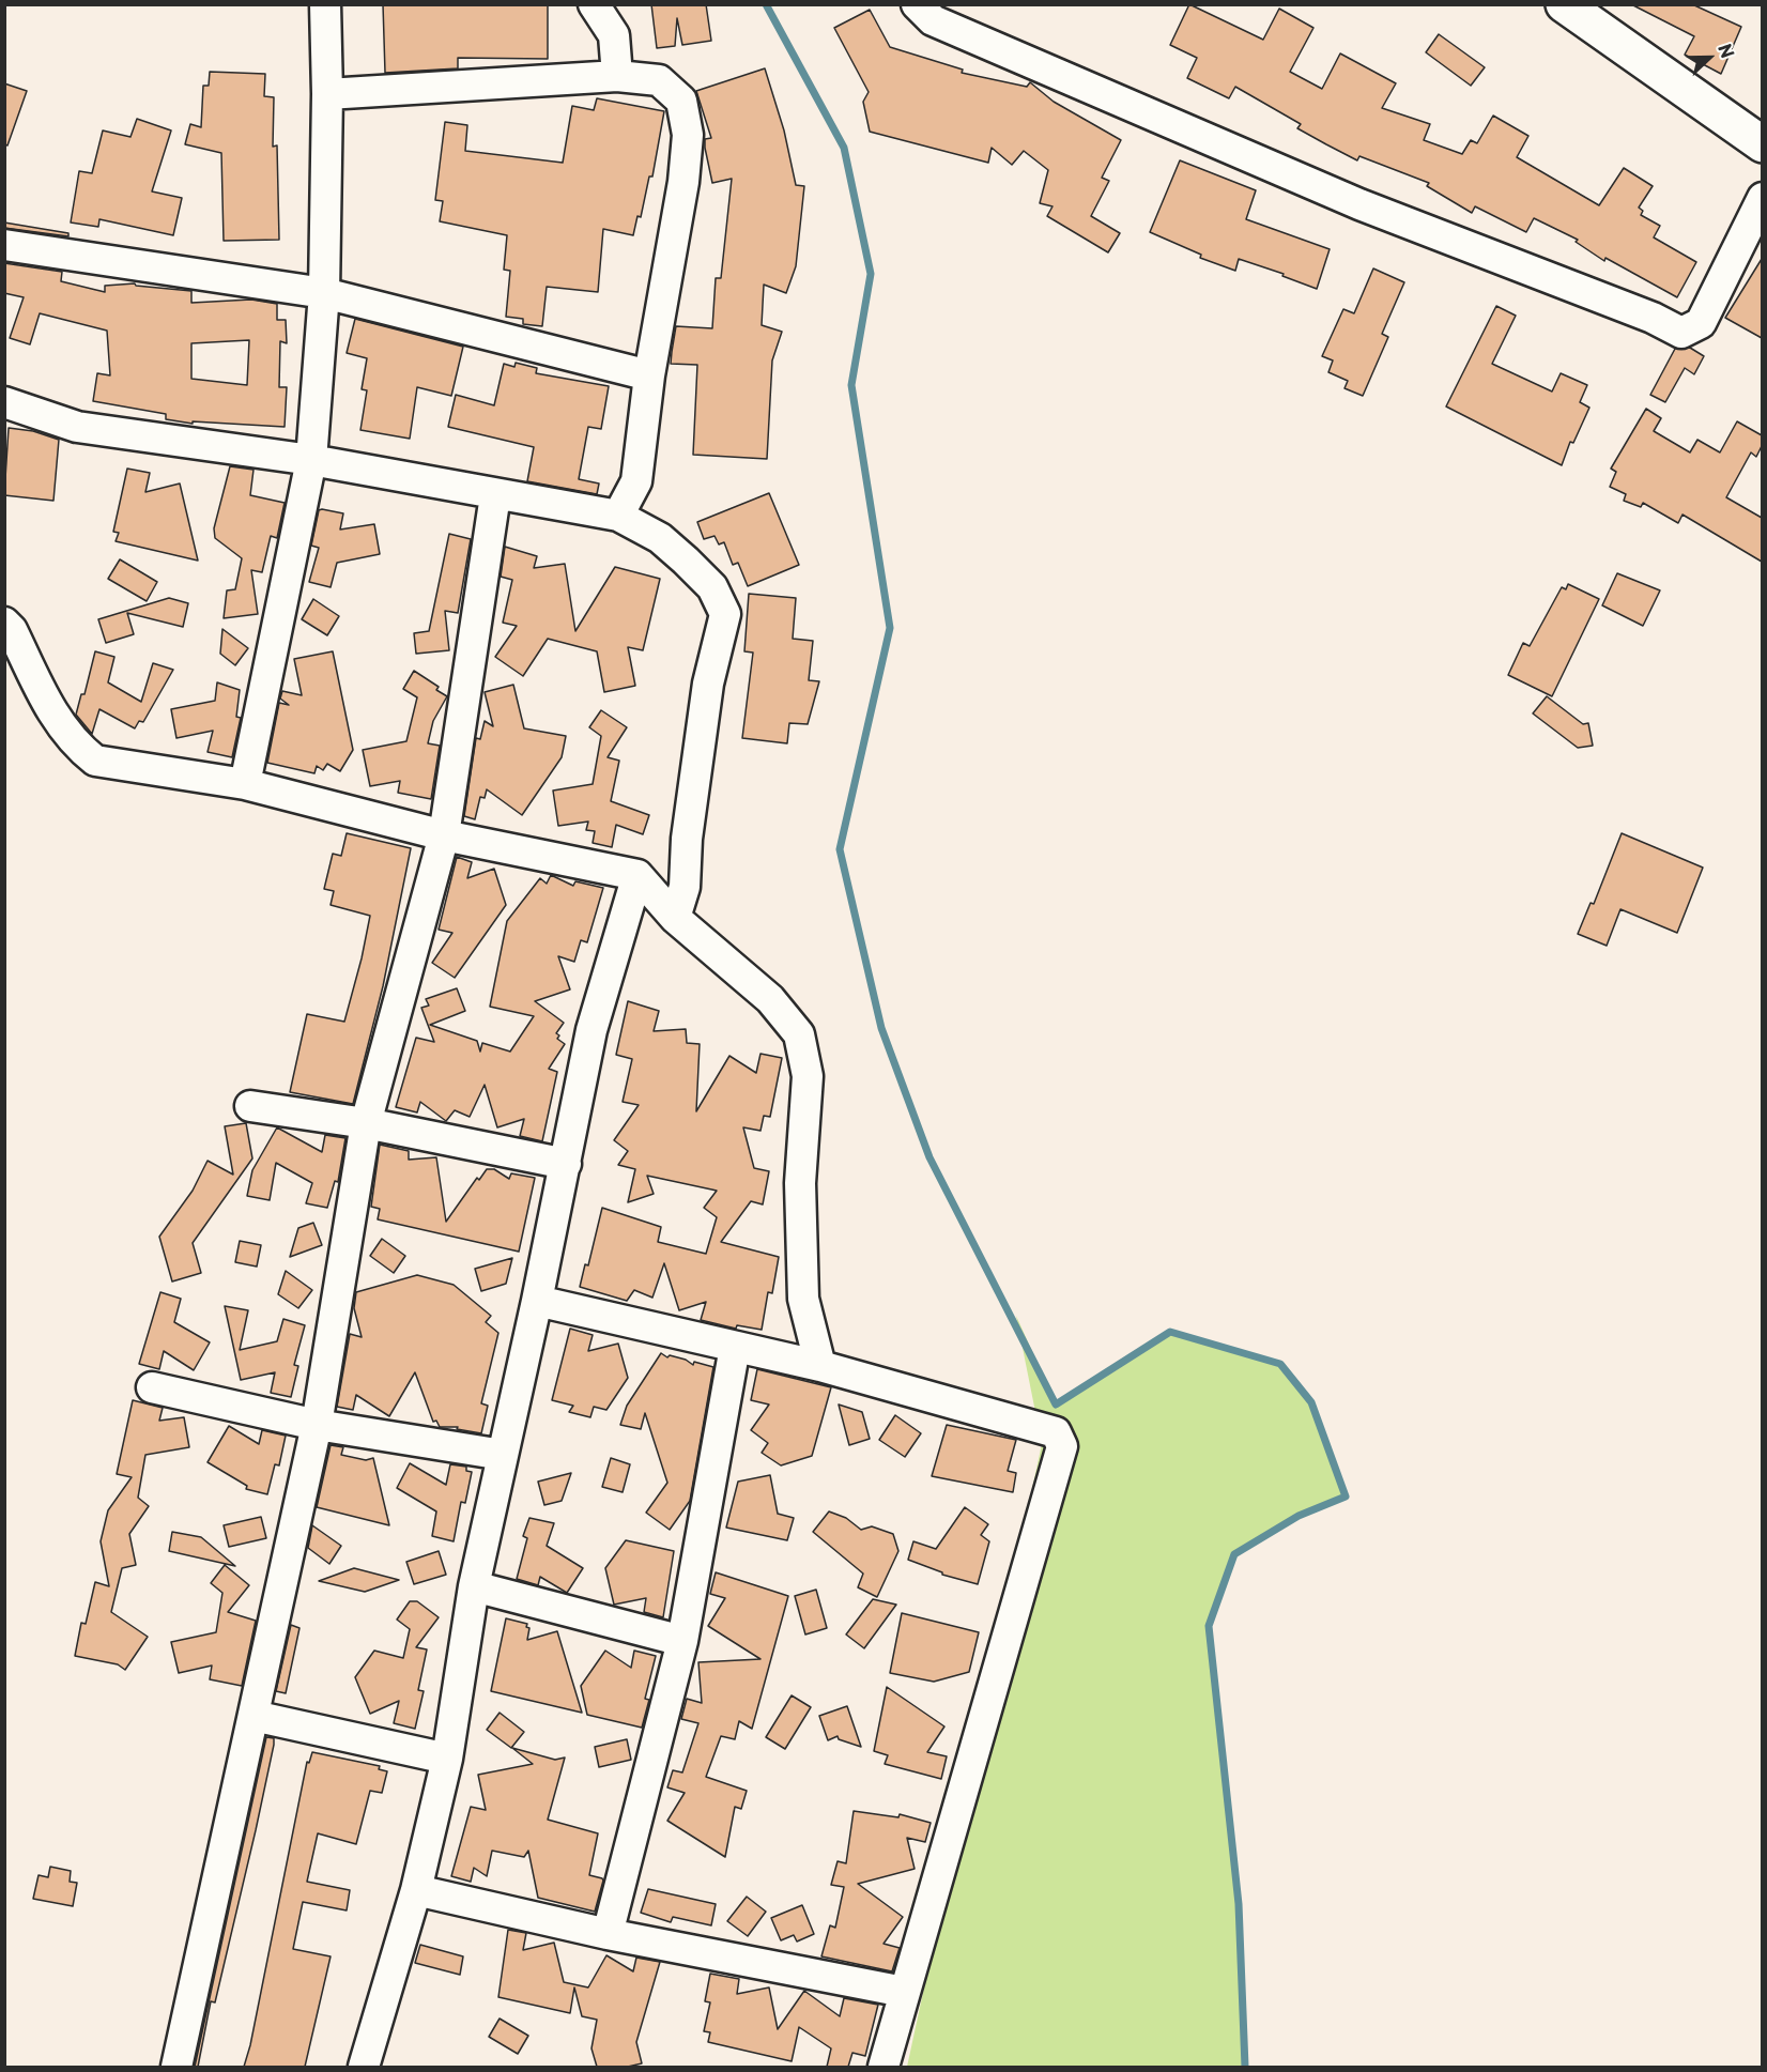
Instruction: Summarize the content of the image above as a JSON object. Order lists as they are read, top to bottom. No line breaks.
{"north":"right"}
